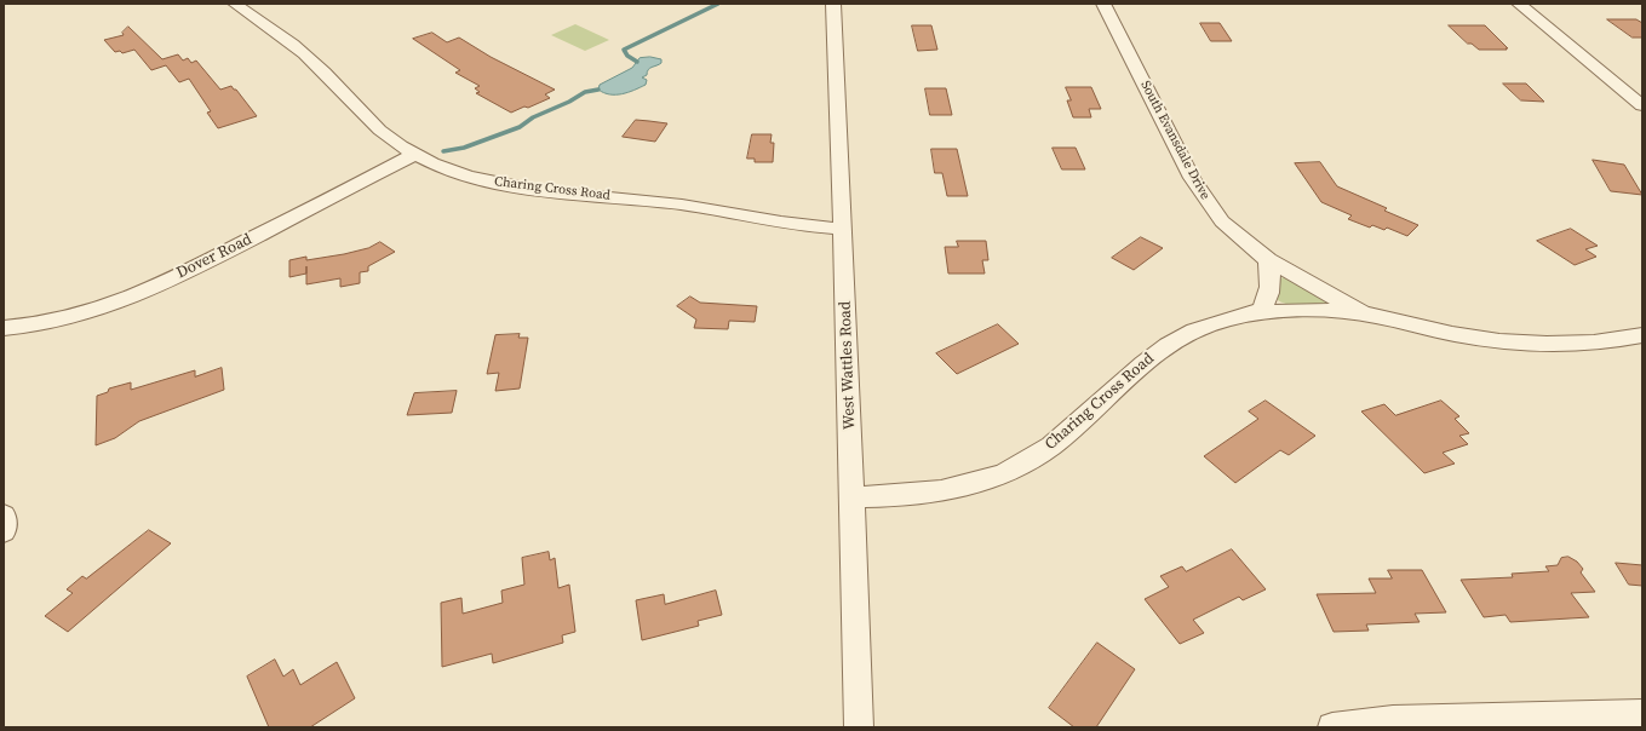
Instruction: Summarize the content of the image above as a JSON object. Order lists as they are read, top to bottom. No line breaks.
{"streets":{"street":["South Evansdale Drive","Charing Cross Road","Dover Road","West Wattles Road"]},"crossings":[["South Evansdale Drive","Charing Cross Road"],["Charing Cross Road","Dover Road"],["Charing Cross Road","West Wattles Road"]]}
